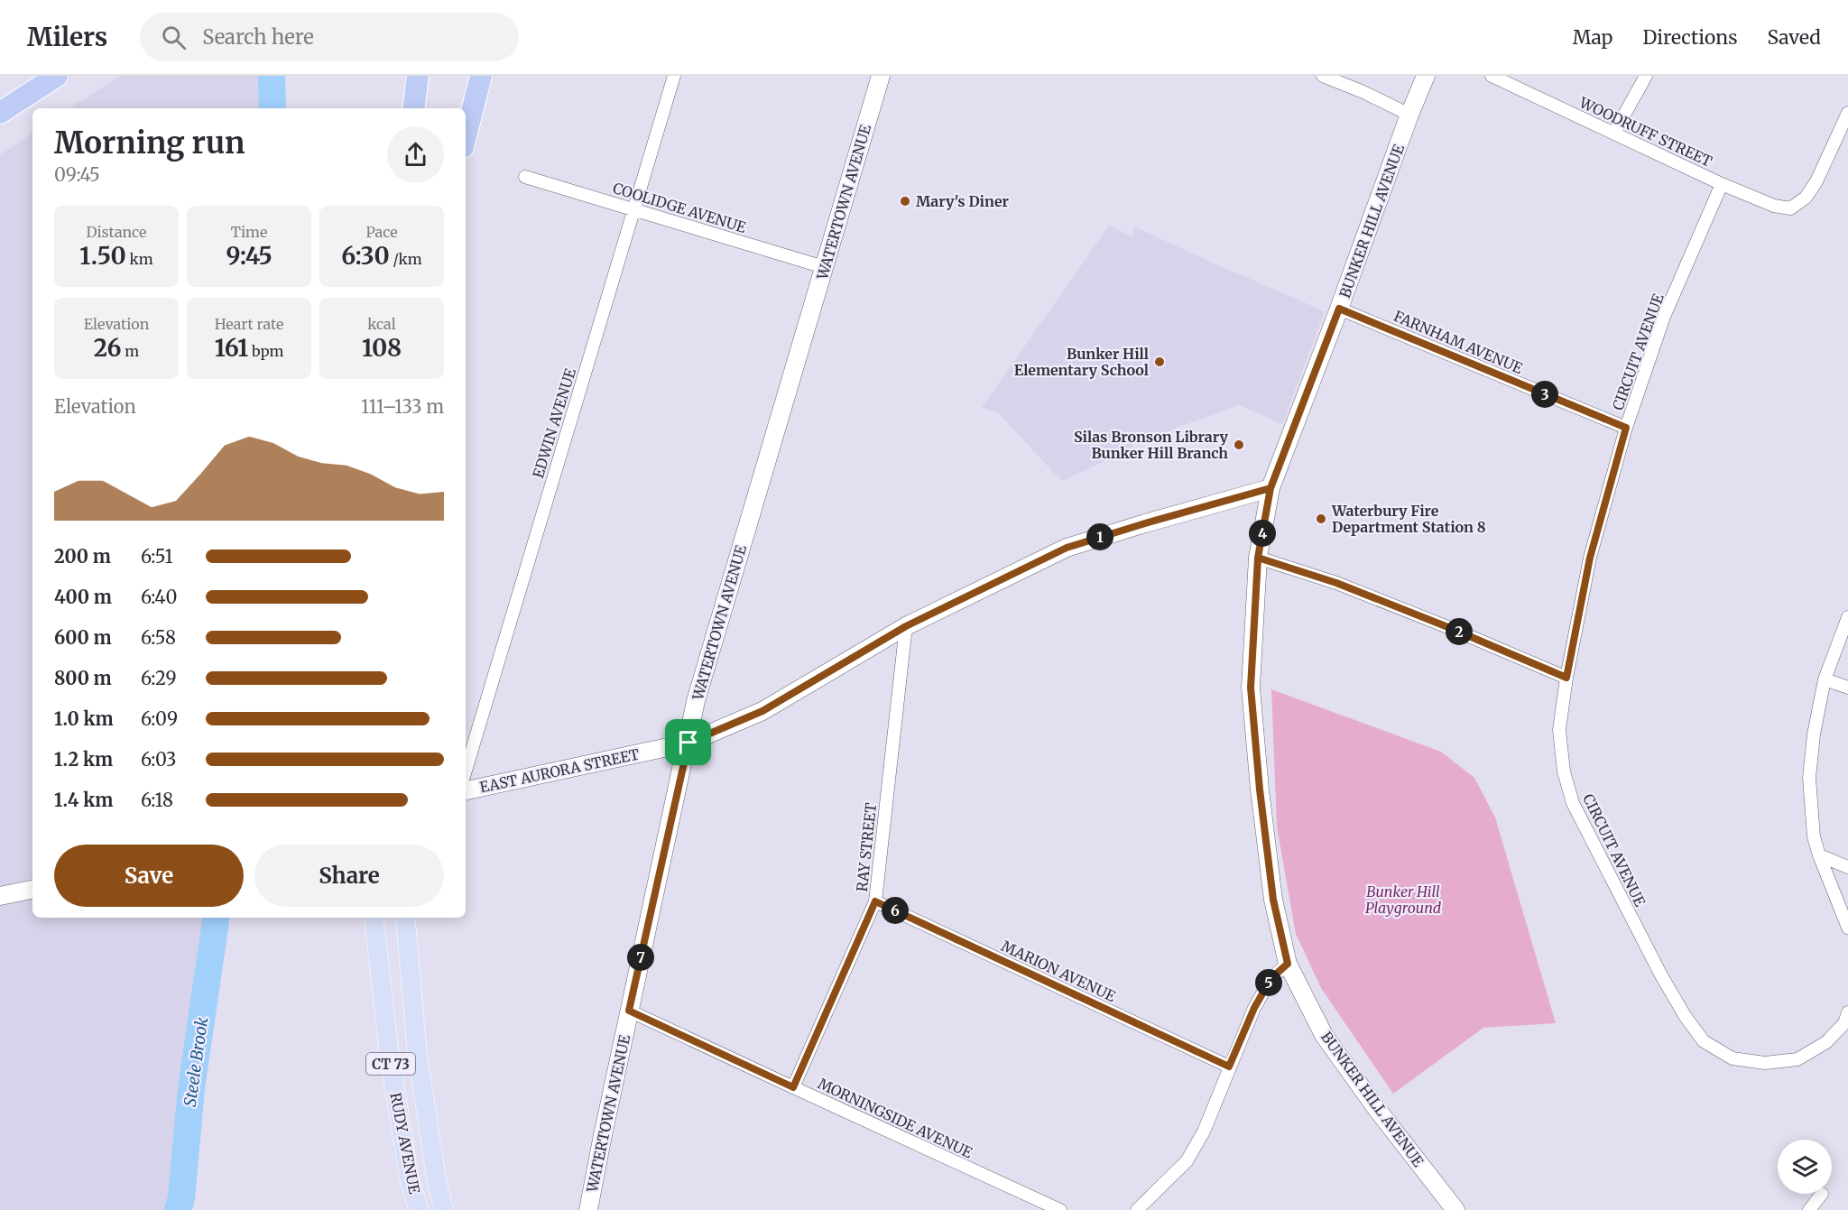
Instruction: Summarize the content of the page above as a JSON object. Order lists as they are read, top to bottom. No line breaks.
{"streets":{"main road":["WATERTOWN AVENUE","BUNKER HILL AVENUE","EAST AURORA STREET","CT 73","RUDY AVENUE"],"street":["WOODRUFF STREET","COOLIDGE AVENUE","FARNHAM AVENUE","CIRCUIT AVENUE","EDWIN AVENUE","RAY STREET","MARION AVENUE","MORNINGSIDE AVENUE"]},"crossings":[["WOODRUFF STREET","CIRCUIT AVENUE"],["WATERTOWN AVENUE","COOLIDGE AVENUE"],["WATERTOWN AVENUE","EAST AURORA STREET"],["WATERTOWN AVENUE","MORNINGSIDE AVENUE"],["COOLIDGE AVENUE","EDWIN AVENUE"],["BUNKER HILL AVENUE","FARNHAM AVENUE"],["BUNKER HILL AVENUE","EAST AURORA STREET"],["FARNHAM AVENUE","CIRCUIT AVENUE"],["EAST AURORA STREET","RAY STREET"],["RAY STREET","MARION AVENUE"],["RAY STREET","MORNINGSIDE AVENUE"]],"water":["Steele Brook"],"parks":["Bunker Hill Playground"],"places":["Mary's Diner","Bunker Hill Elementary School","Silas Bronson Library Bunker Hill Branch","Waterbury Fire Department Station 8"],"page":{"header":"Milers","search":"Search here","nav":["Map","Directions","Saved"],"heading":["Morning run","09:45"],"stats":[["Distance","1.50 km"],["Time","9:45"],["Pace","6:30 /km"],["Elevation","26 m"],["Heart rate","161 bpm"],["kcal","108"]],"pins":["3","4","1","2","6","7","5"],"chart":["Elevation","111–133 m"],"list":[{"name":"200 m","note":"6:51"},{"name":"400 m","note":"6:40"},{"name":"600 m","note":"6:58"},{"name":"800 m","note":"6:29"},{"name":"1.0 km","note":"6:09"},{"name":"1.2 km","note":"6:03"},{"name":"1.4 km","note":"6:18"}],"buttons":["Save","Share"]}}
